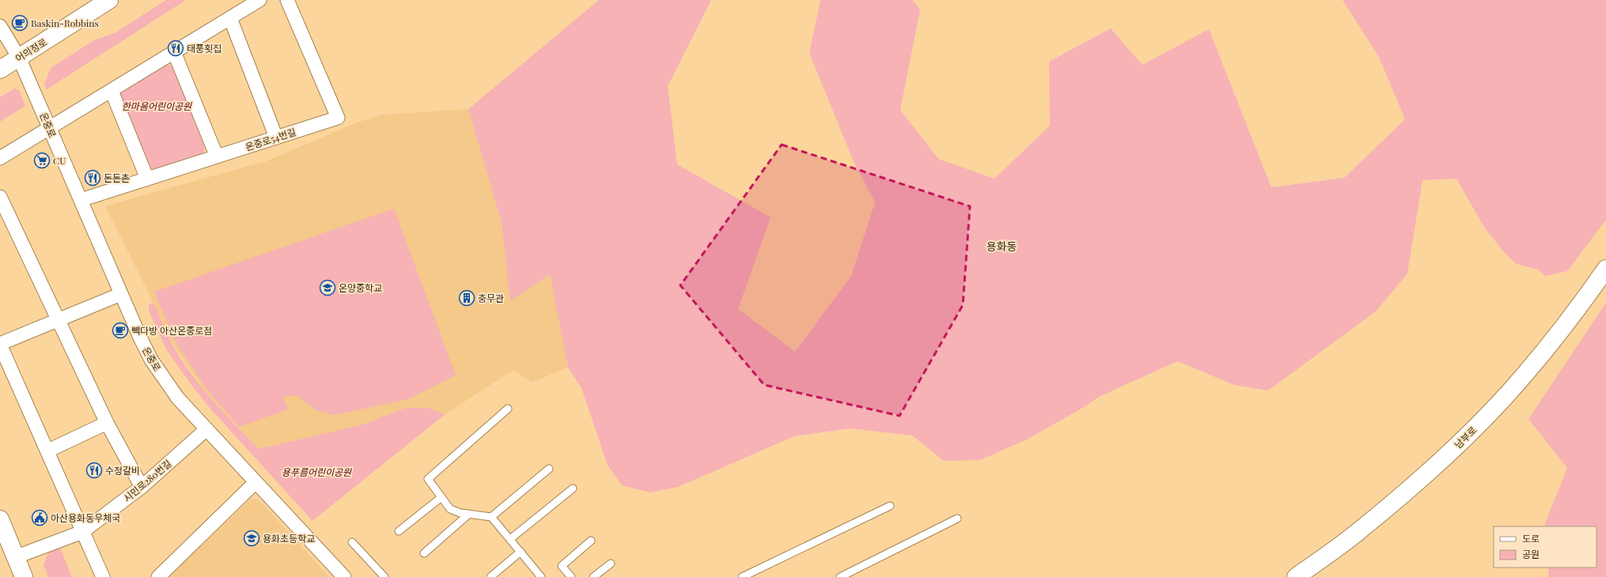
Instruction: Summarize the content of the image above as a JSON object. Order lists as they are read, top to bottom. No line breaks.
{"streets":{"street":["어의정로","온중로","온중로54번길","남부로","시민로280번길"]},"crossings":[["어의정로","온중로"],["온중로","온중로54번길"],["온중로","시민로280번길"]],"districts":["용화동"],"parks":["한마음어린이공원","용푸름어린이공원"],"places":{"cafe":["Baskin-Robbins","빽다방 아산온중로점"],"restaurant":["태풍횟집","돈돈촌","수정갈비"],"supermarket":["CU"],"school or university":["온양중학교","용화초등학교"],"building":["충무관"],"public building":["아산용화동우체국"]},"legend":["도로","공원"]}
